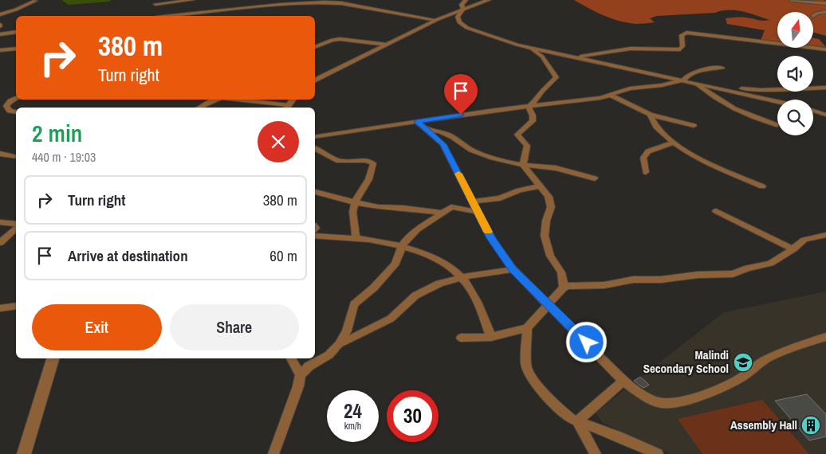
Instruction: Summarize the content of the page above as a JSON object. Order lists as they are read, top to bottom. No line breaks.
{"places":{"school or university":["Malindi Secondary School"],"building":["Assembly Hall"]},"north":"top","page":{"turn":["380 m","Turn right"],"heading":["2 min","440 m · 19:03"],"list":[{"name":"Turn right","value":"380 m"},{"name":"Arrive at destination","value":"60 m"}],"buttons":["Exit","Share"],"speed":"24 km/h","limit":"30"}}
